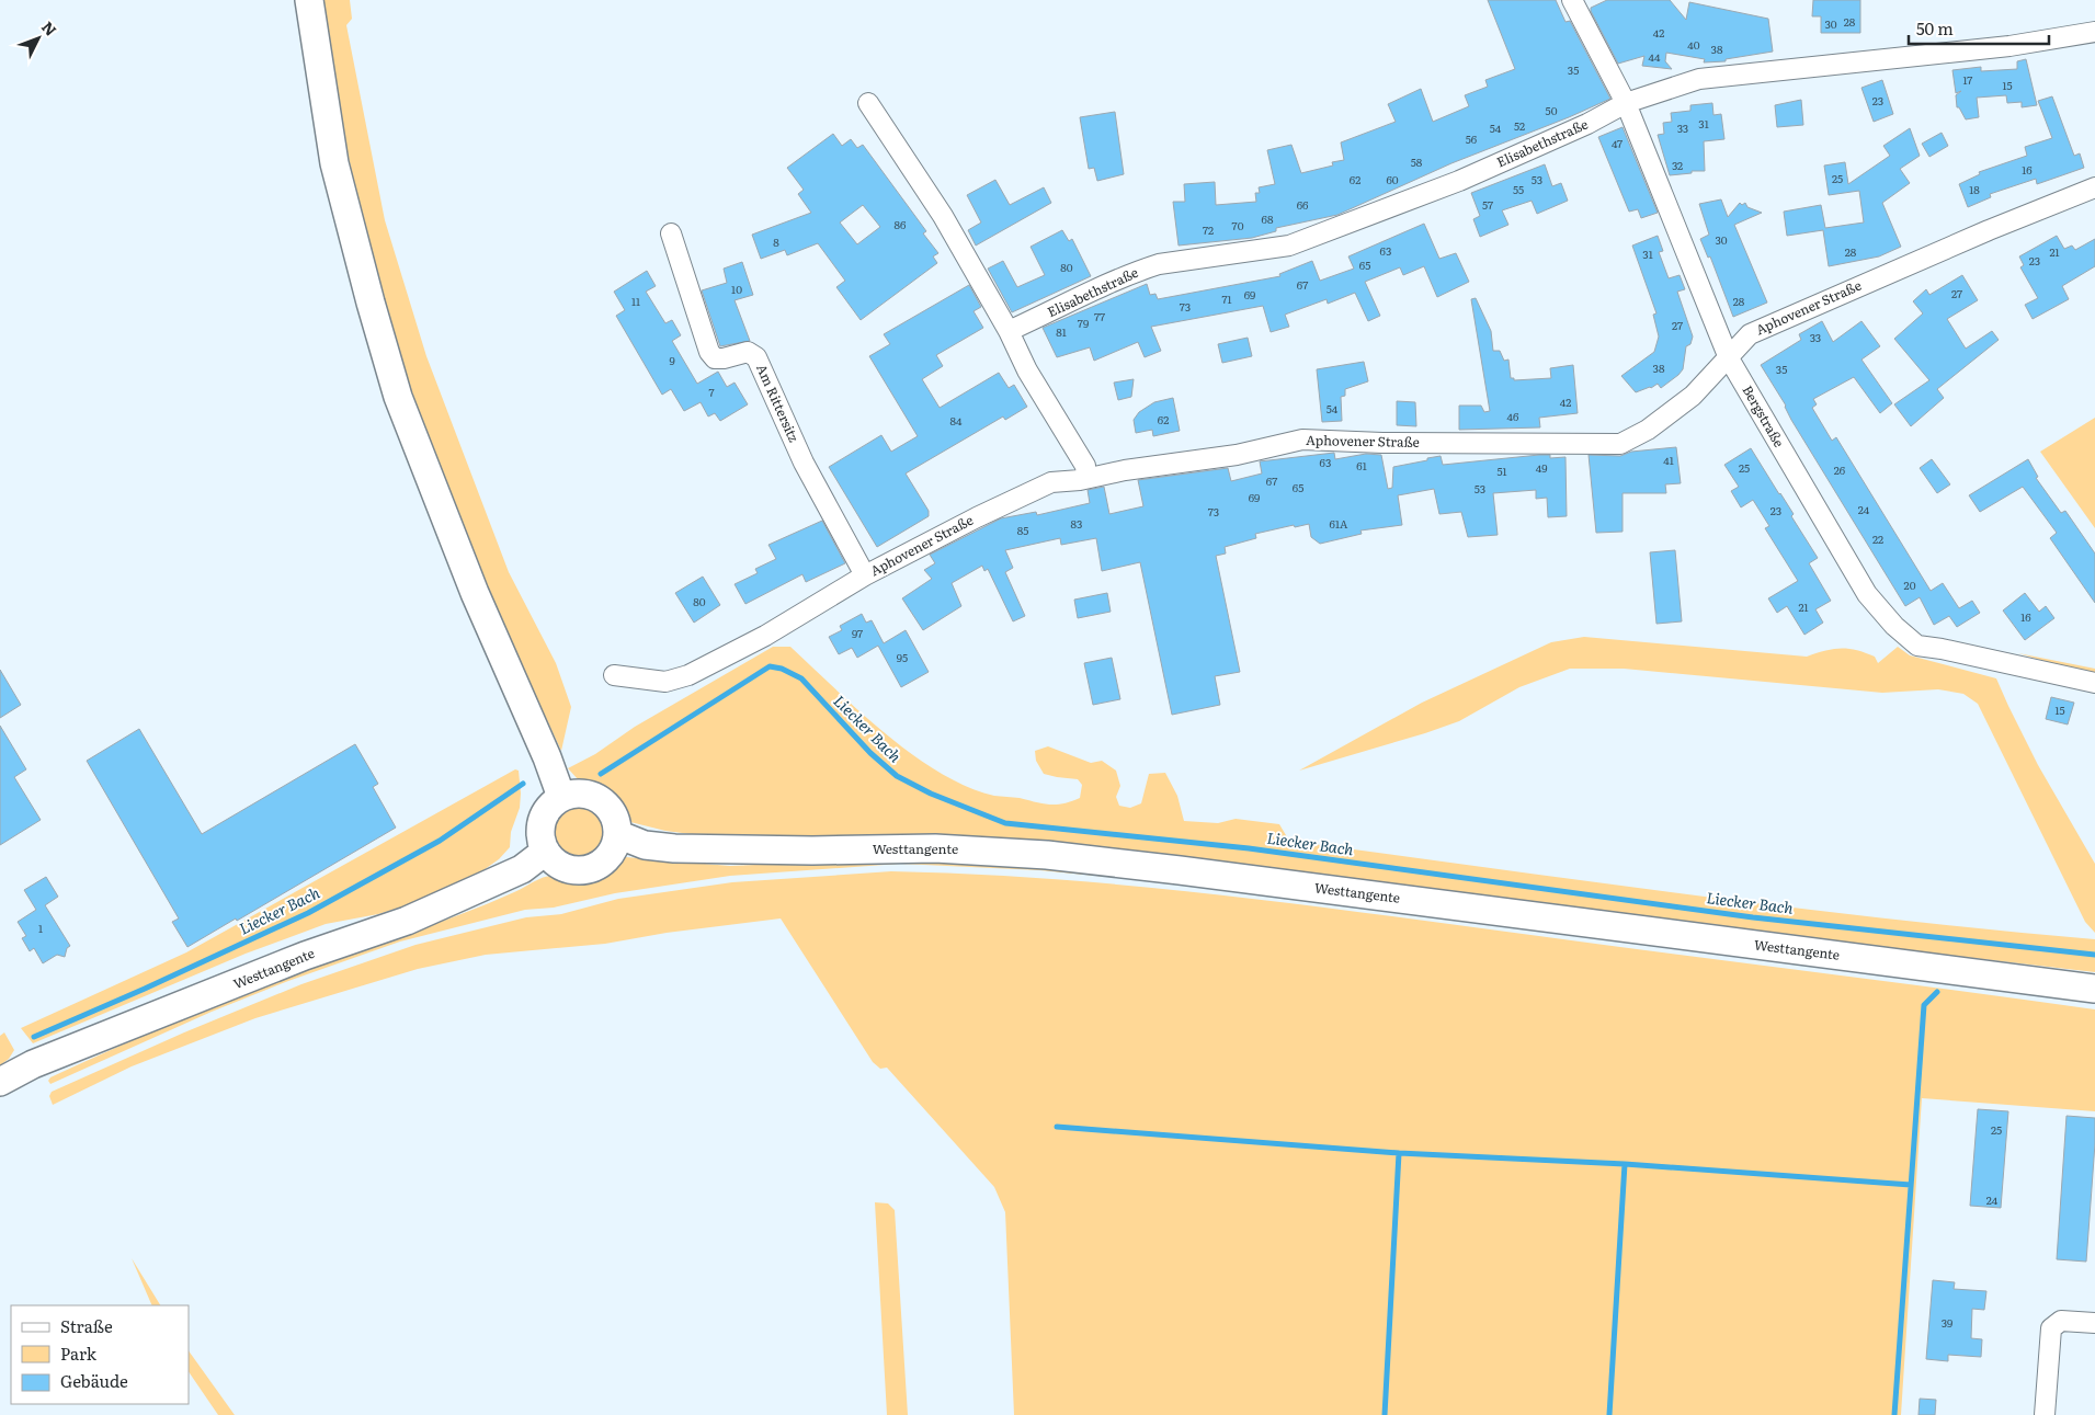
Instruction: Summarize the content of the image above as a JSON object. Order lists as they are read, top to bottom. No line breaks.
{"streets":{"main road":["Westtangente"],"street":["Elisabethstraße","Aphovener Straße","Am Rittersitz","Bergstraße"]},"crossings":[["Elisabethstraße","Bergstraße"],["Aphovener Straße","Am Rittersitz"],["Aphovener Straße","Bergstraße"]],"water":["Liecker Bach"],"house_numbers":["28","30","42","40","38","44","35","17","15","23","50","31","52","54","33","56","47","58","32","16","25","62","60","53","55","18","66","57","68","86","70","72","30","8","63","28","21","31","23","65","80","67","10","27","69","71","11","28","73","77","79","27","81","33","9","38","35","7","42","54","46","62","84","41","63","61","49","25","26","51","67","65","53","69","24","23","73","83","61A","85","22","20","80","21","16","97","95","15","1","25","24","39"],"legend":["Straße","Park","Gebäude"],"scale_bar":"50 m","north":"top right"}
